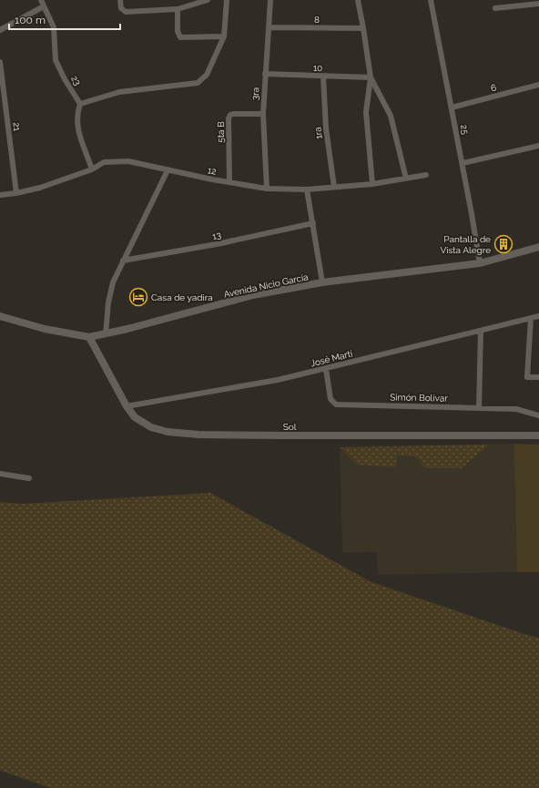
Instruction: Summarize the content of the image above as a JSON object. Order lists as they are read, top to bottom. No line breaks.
{"streets":{"street":["8","10","23","6","3ra","21","25","5ta B","1ra","12","13","Avenida Nicio García","José Martí","Simón Bolívar","Sol"]},"crossings":[["8","3ra"],["10","3ra"],["10","1ra"],["6","25"],["3ra","5ta B"],["3ra","12"],["21","12"],["25","Avenida Nicio García"],["5ta B","12"],["1ra","12"],["Avenida Nicio García","Sol"],["José Martí","Simón Bolívar"],["José Martí","Sol"]],"places":{"building":["Pantalla de Vista Alegre"],"hotel":["Casa de yadira"]},"scale_bar":"100 m"}
